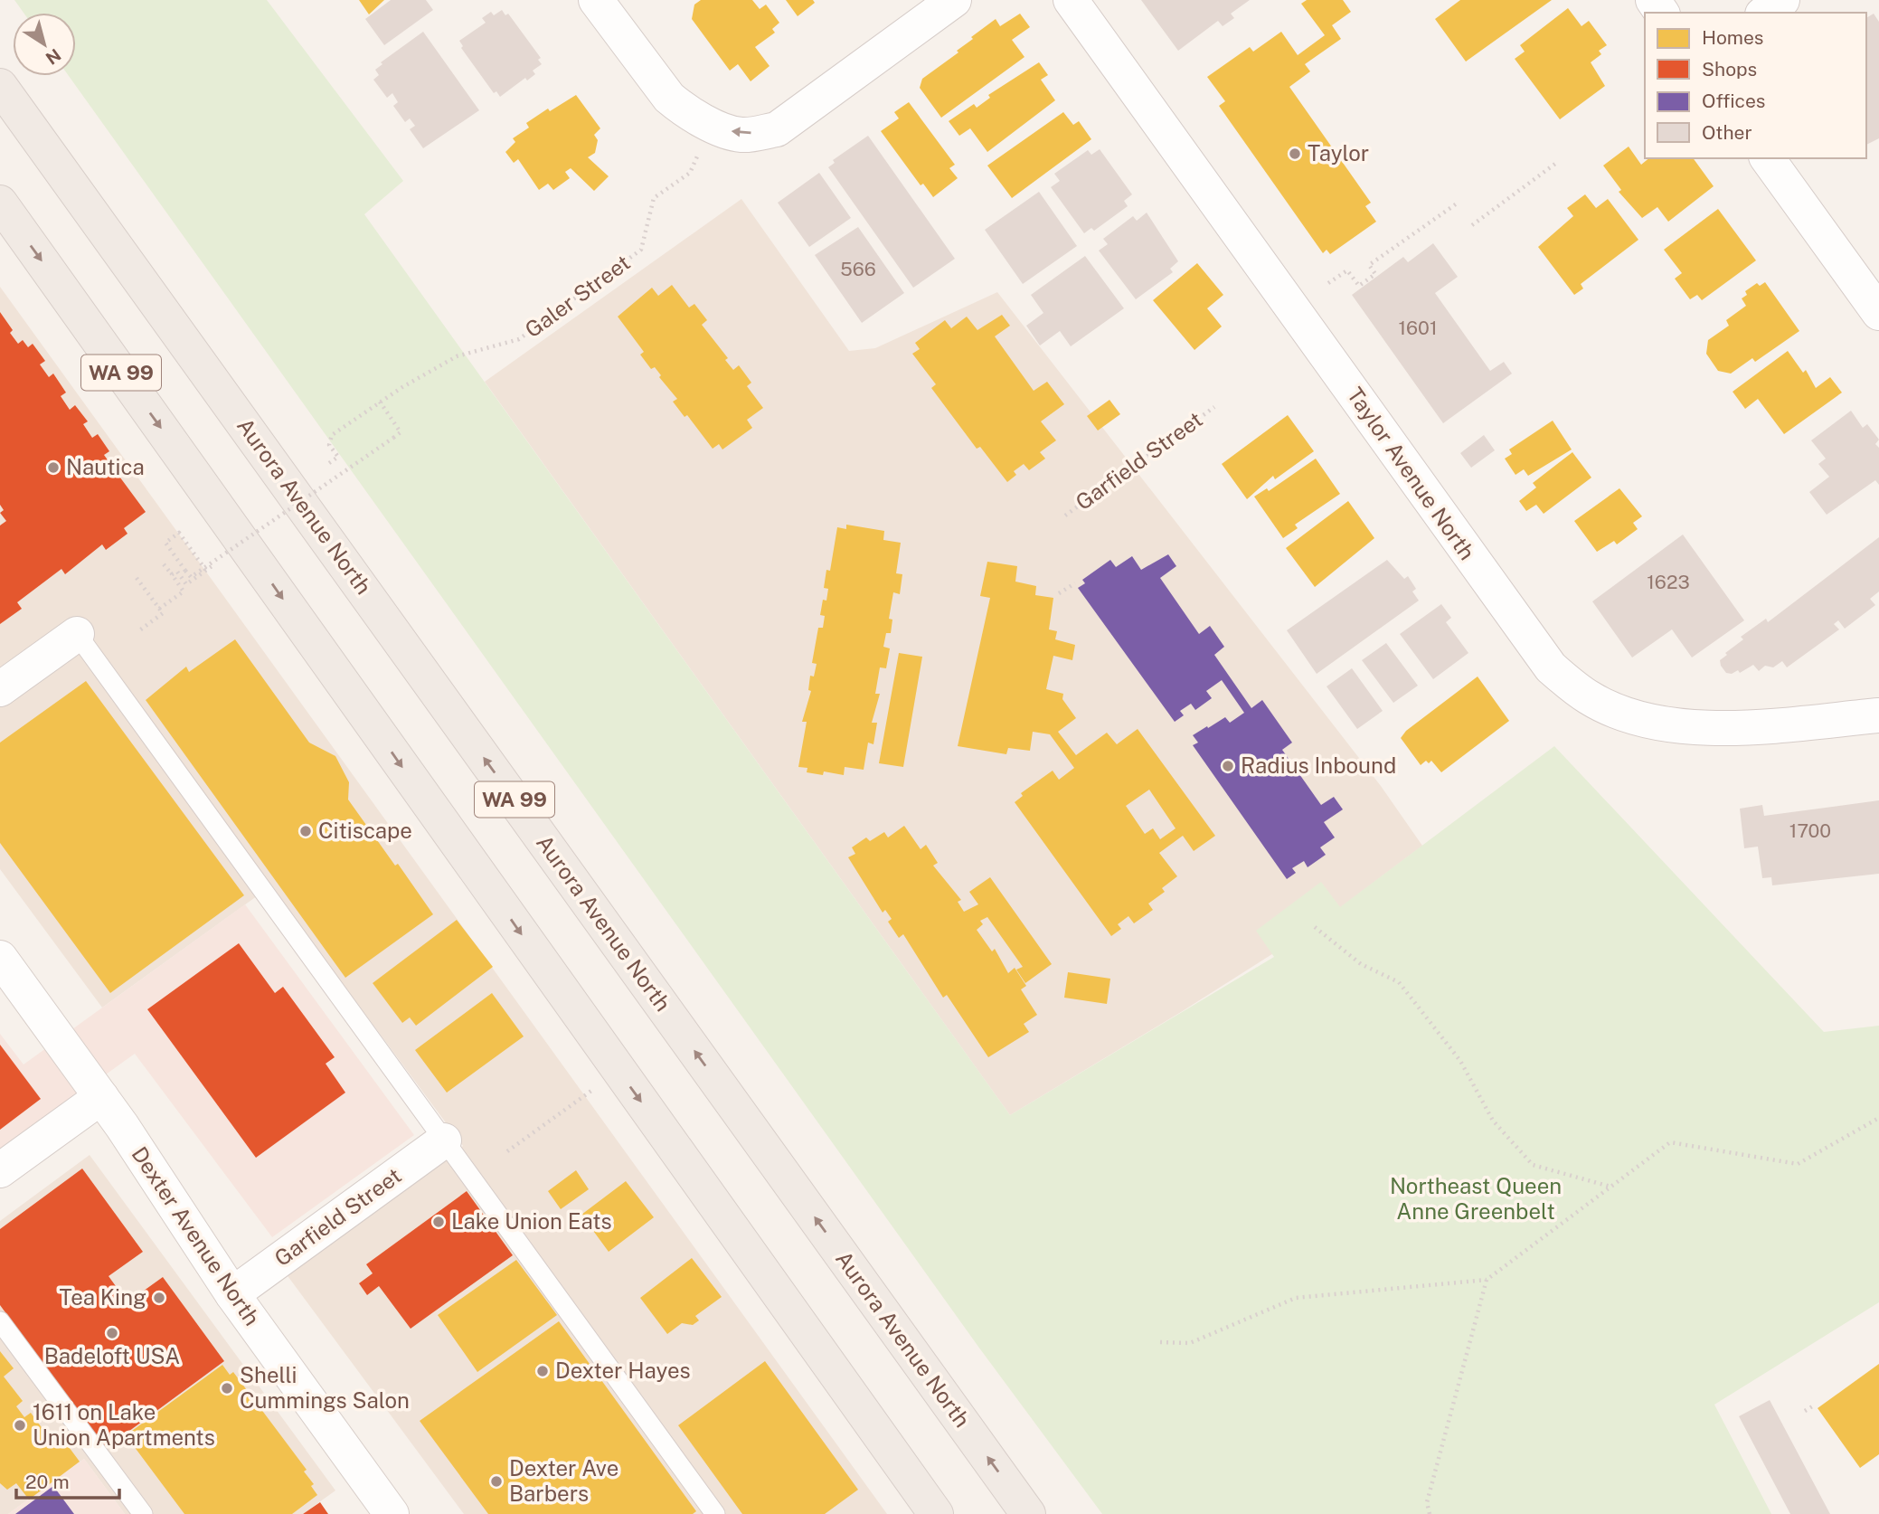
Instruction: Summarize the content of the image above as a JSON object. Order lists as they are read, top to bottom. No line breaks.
{"streets":{"highway":["WA 99","Aurora Avenue North"],"street":["Garfield Street","Taylor Avenue North","Dexter Avenue North"],"path":["Galer Street"]},"crossings":[["Garfield Street","Dexter Avenue North"]],"parks":["Northeast Queen Anne Greenbelt"],"places":["Taylor","Nautica","Radius Inbound","Citiscape","Lake Union Eats","Tea King","Badeloft USA","Dexter Hayes","Shelli Cummings Salon","1611 on Lake Union Apartments","Dexter Ave Barbers"],"house_numbers":["566","1601","1623","1700"],"legend":["Homes","Shops","Offices","Other"],"scale_bar":"20 m","north":"bottom right"}
